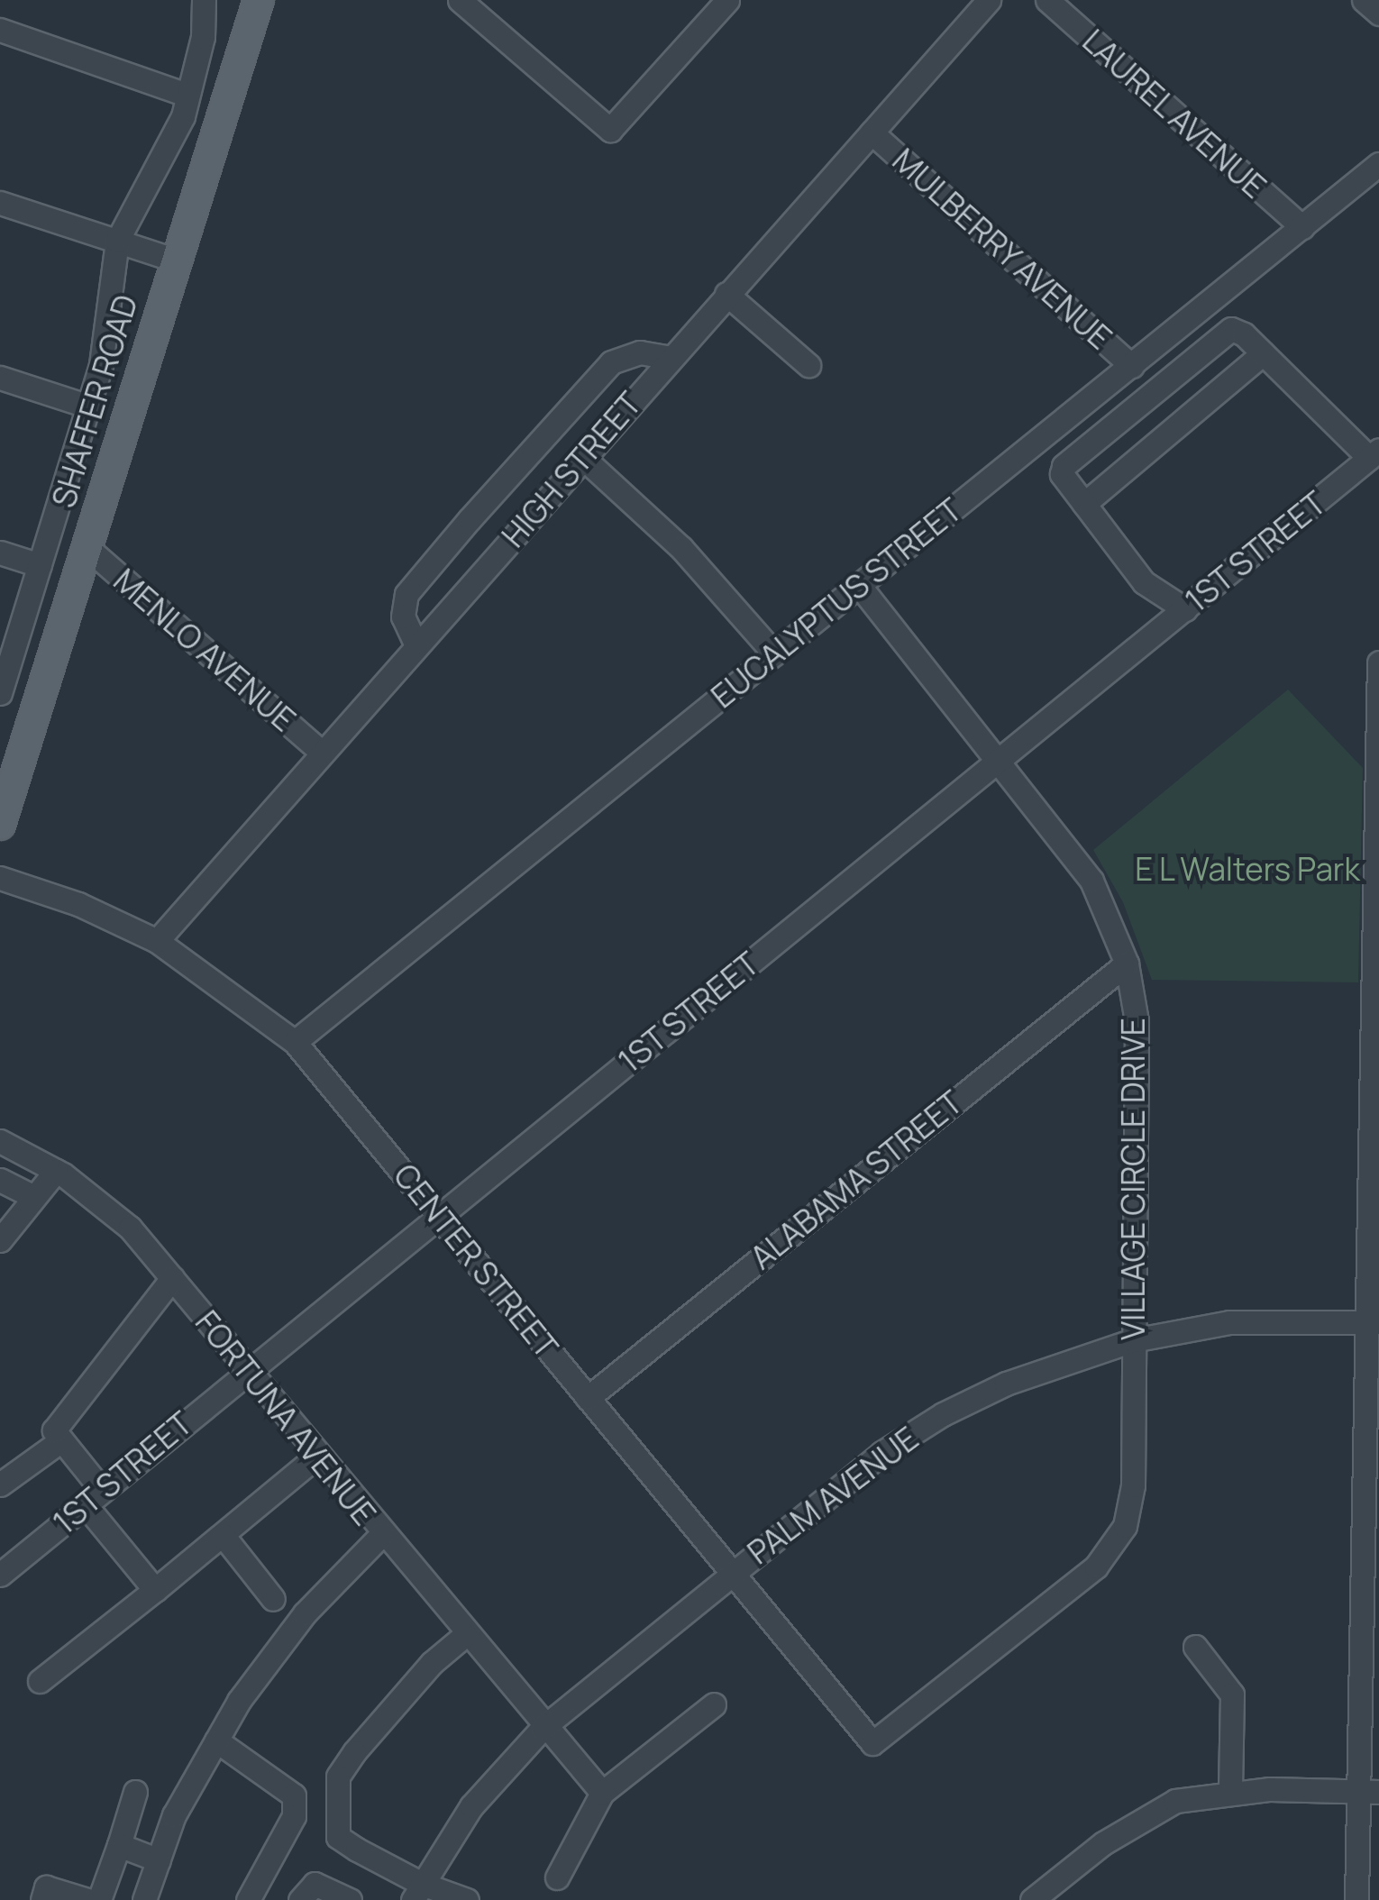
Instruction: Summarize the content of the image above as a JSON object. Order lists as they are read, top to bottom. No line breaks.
{"streets":{"main road":["SHAFFER ROAD"],"street":["LAUREL AVENUE","MULBERRY AVENUE","HIGH STREET","1ST STREET","EUCALYPTUS STREET","MENLO AVENUE","VILLAGE CIRCLE DRIVE","ALABAMA STREET","CENTER STREET","FORTUNA AVENUE","PALM AVENUE"]},"crossings":[["LAUREL AVENUE","EUCALYPTUS STREET"],["MULBERRY AVENUE","HIGH STREET"],["MULBERRY AVENUE","EUCALYPTUS STREET"],["SHAFFER ROAD","MENLO AVENUE"],["HIGH STREET","MENLO AVENUE"],["HIGH STREET","CENTER STREET"],["1ST STREET","VILLAGE CIRCLE DRIVE"],["1ST STREET","CENTER STREET"],["1ST STREET","FORTUNA AVENUE"],["EUCALYPTUS STREET","VILLAGE CIRCLE DRIVE"],["EUCALYPTUS STREET","CENTER STREET"],["VILLAGE CIRCLE DRIVE","ALABAMA STREET"],["VILLAGE CIRCLE DRIVE","CENTER STREET"],["VILLAGE CIRCLE DRIVE","PALM AVENUE"],["ALABAMA STREET","CENTER STREET"],["CENTER STREET","PALM AVENUE"],["FORTUNA AVENUE","PALM AVENUE"]],"parks":["E L Walters Park"]}
